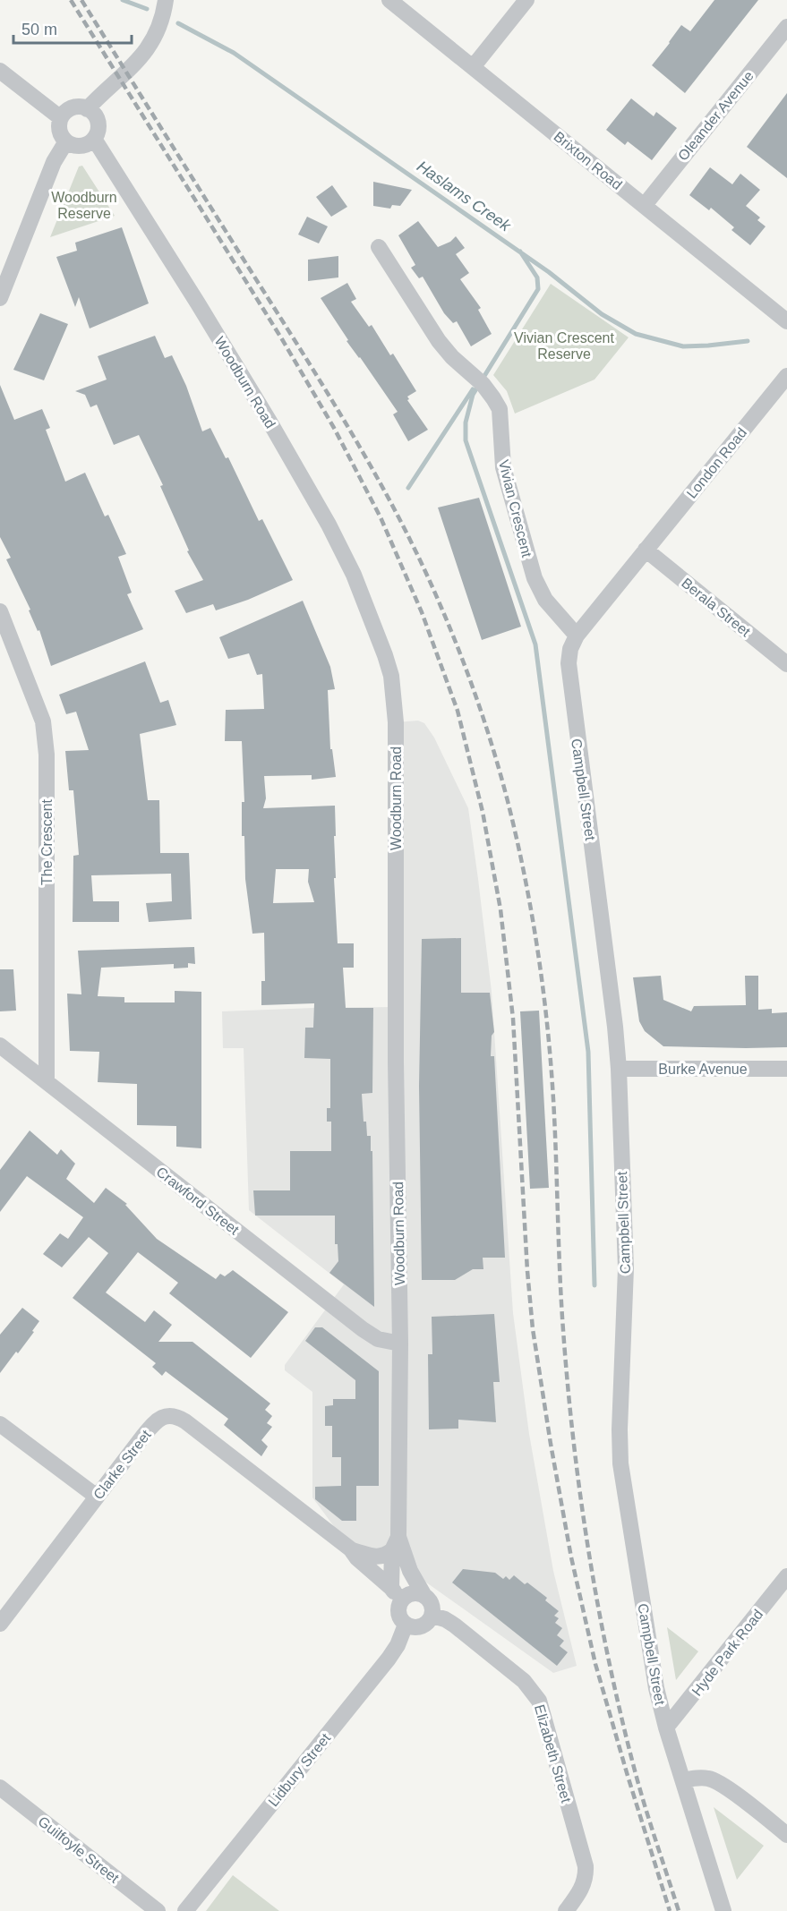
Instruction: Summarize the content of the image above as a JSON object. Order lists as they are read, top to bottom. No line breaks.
{"streets":{"street":["Oleander Avenue","Brixton Road","Woodburn Road","London Road","Vivian Crescent","Berala Street","Campbell Street","The Crescent","Burke Avenue","Crawford Street","Clarke Street","Hyde Park Road","Elizabeth Street","Lidbury Street","Guilfoyle Street"]},"crossings":[["Oleander Avenue","Brixton Road"],["Woodburn Road","Crawford Street"],["Woodburn Road","Clarke Street"],["Woodburn Road","Elizabeth Street"],["Woodburn Road","Lidbury Street"],["London Road","Berala Street"],["London Road","Campbell Street"],["Vivian Crescent","Campbell Street"],["Berala Street","Campbell Street"],["Campbell Street","Burke Avenue"],["Campbell Street","Hyde Park Road"],["The Crescent","Crawford Street"],["Clarke Street","Elizabeth Street"],["Clarke Street","Lidbury Street"],["Elizabeth Street","Lidbury Street"]],"water":["Haslams Creek"],"parks":["Woodburn Reserve","Vivian Crescent Reserve"],"scale_bar":"50 m"}
